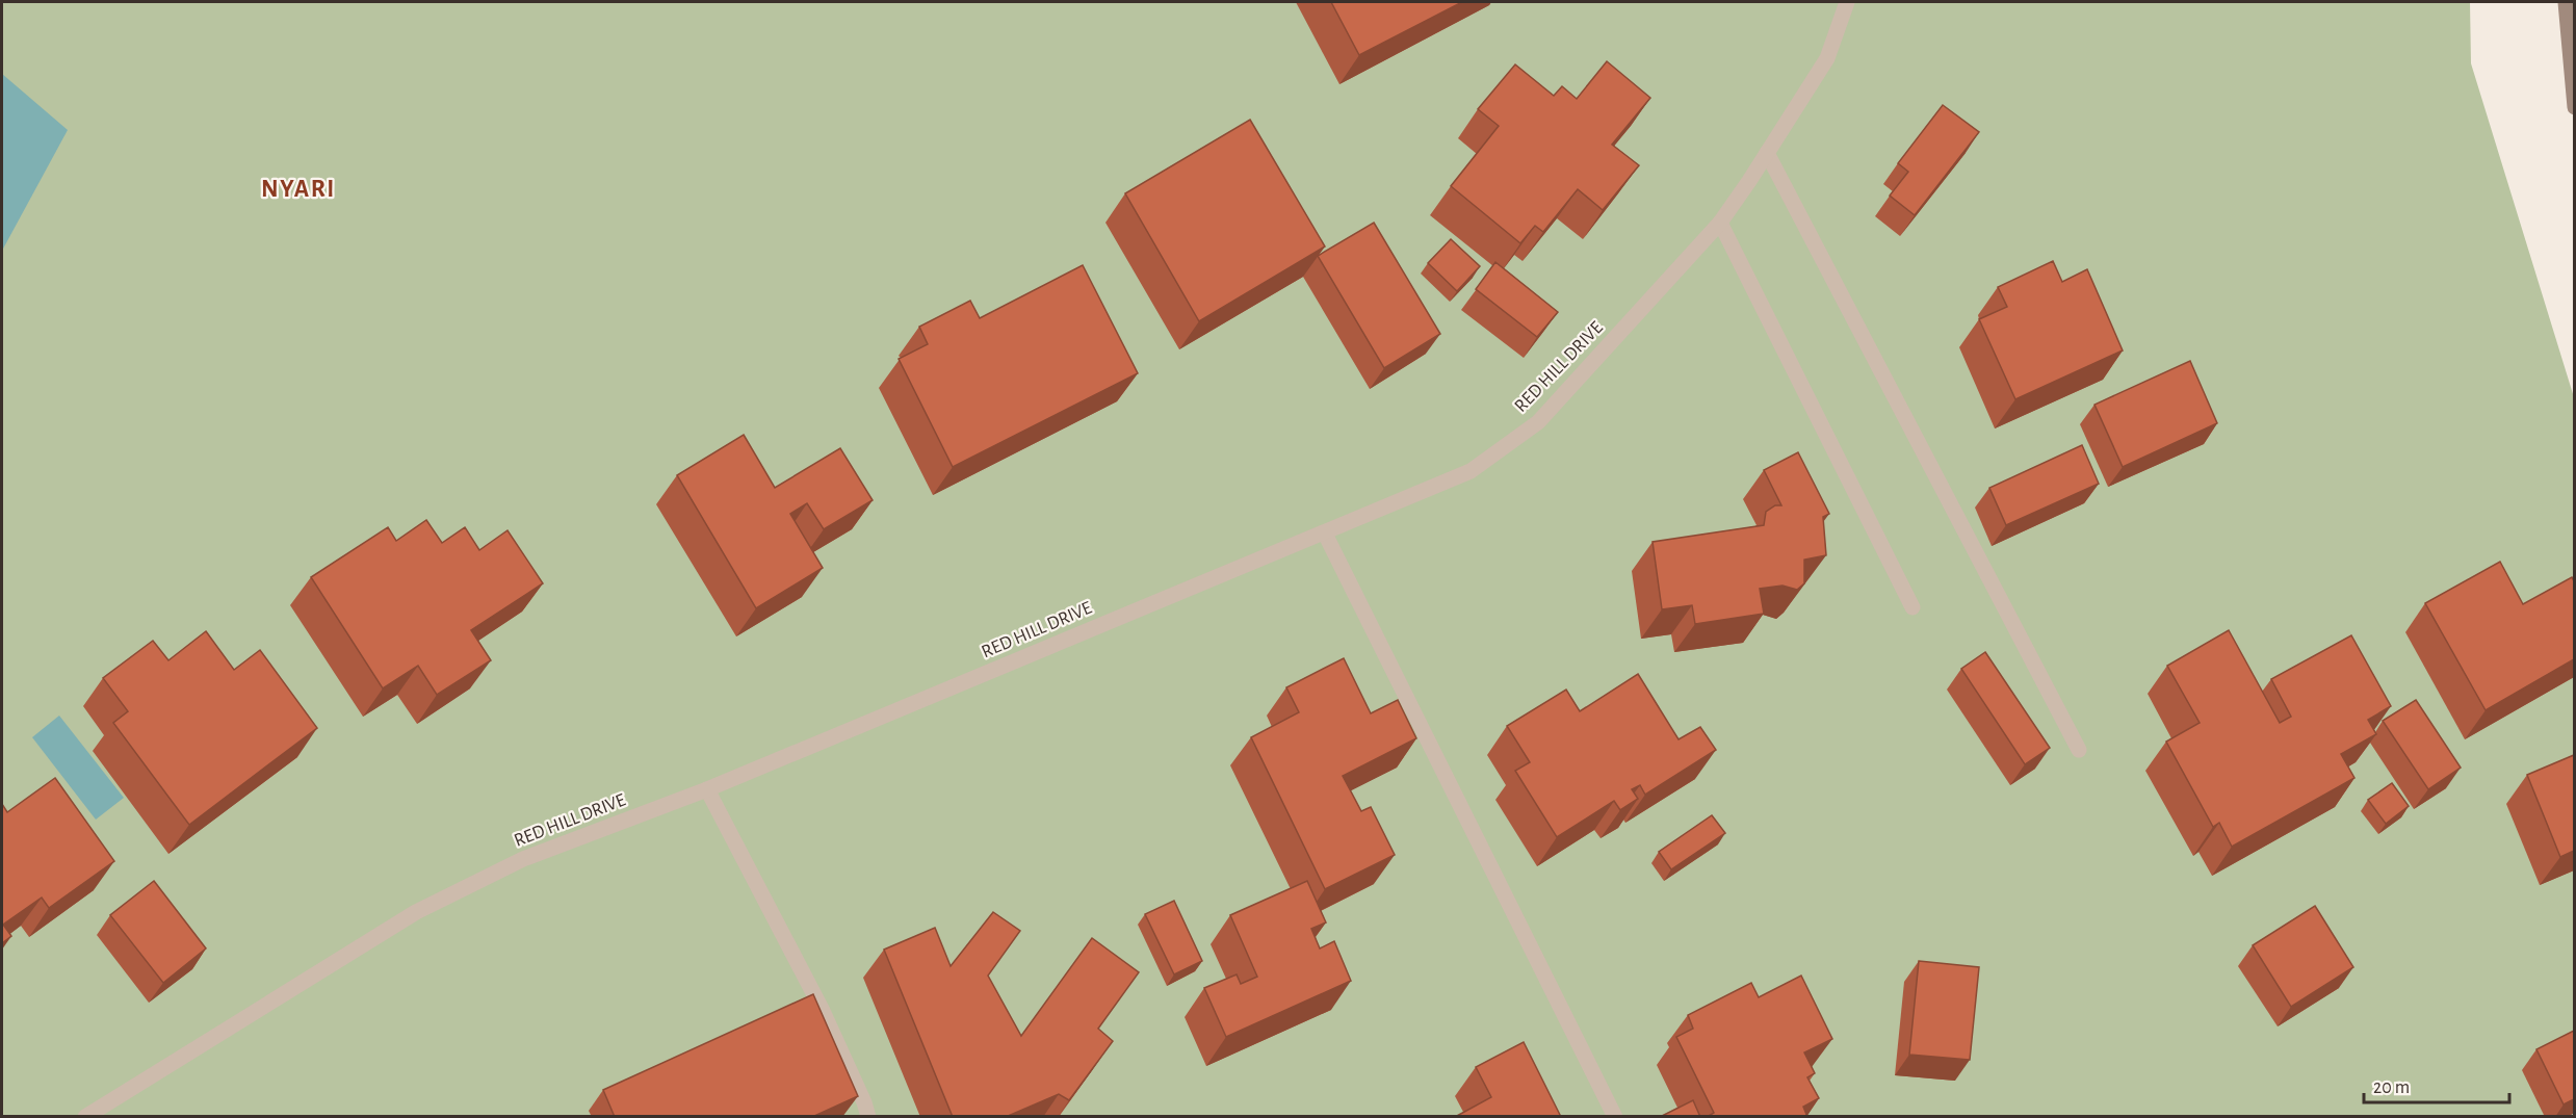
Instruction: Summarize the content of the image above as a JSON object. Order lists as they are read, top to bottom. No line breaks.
{"streets":{"street":["RED HILL DRIVE"]},"districts":["NYARI"],"scale_bar":"20 m"}
